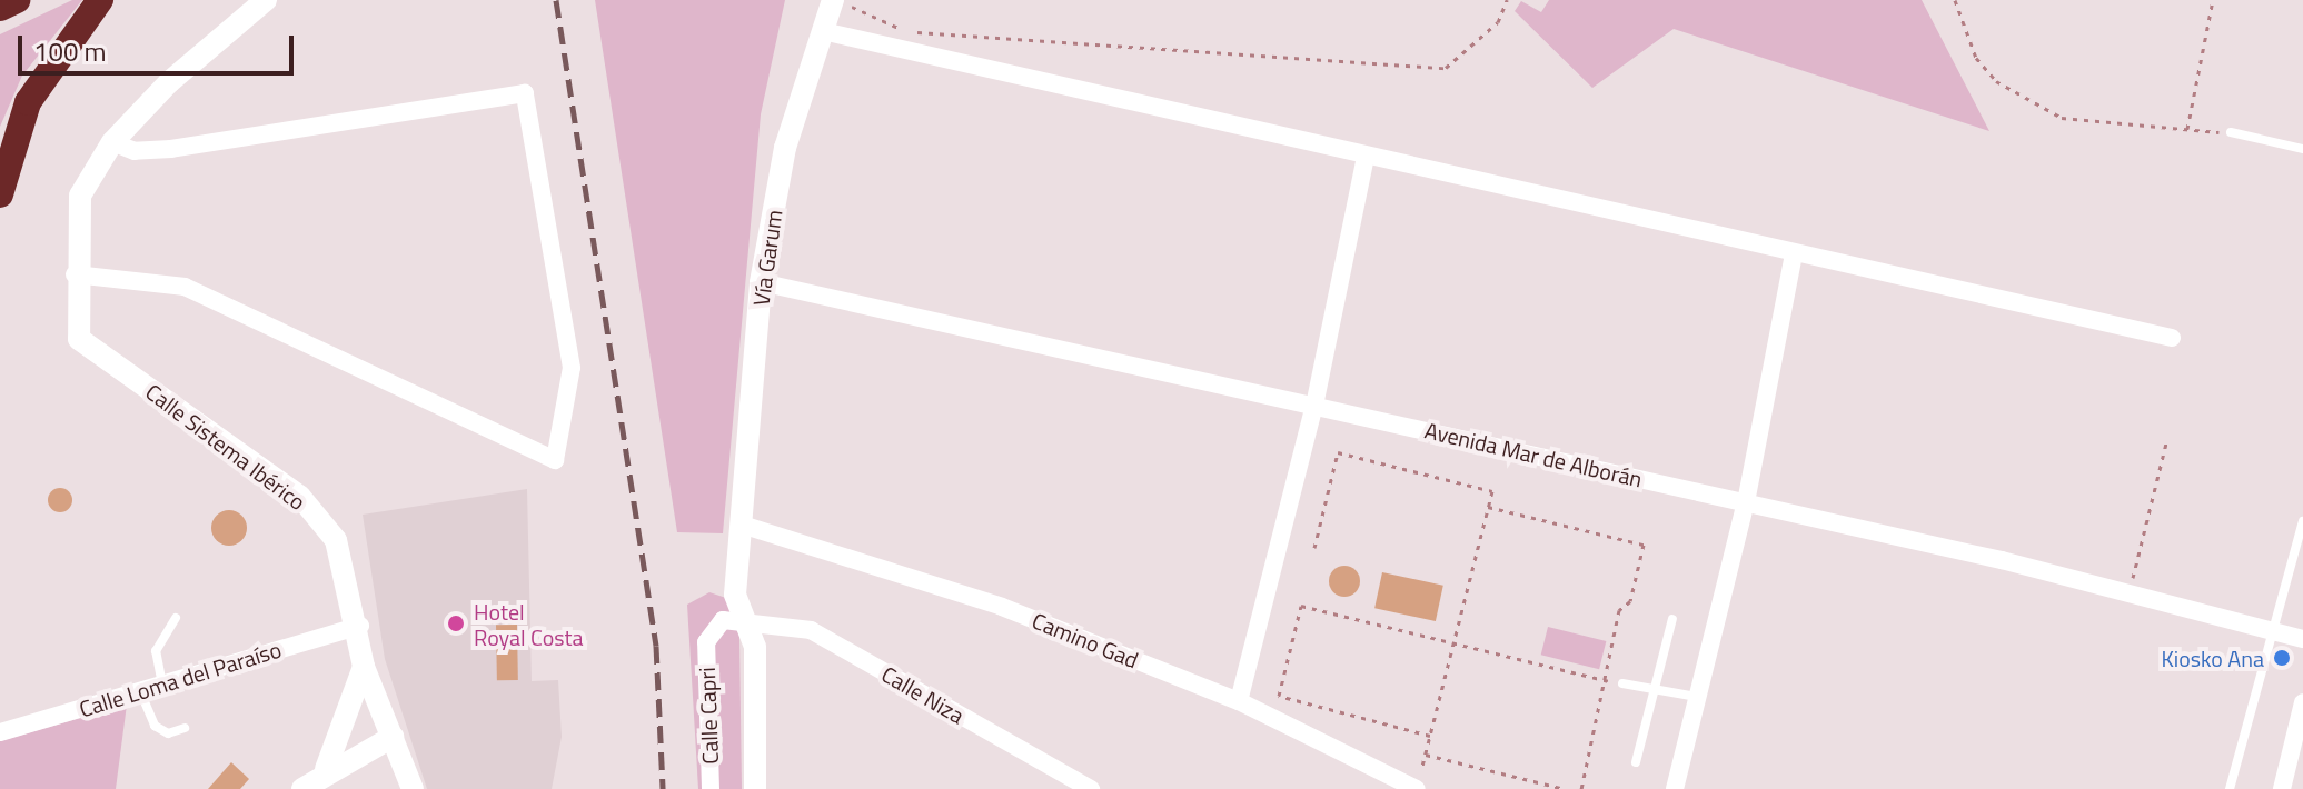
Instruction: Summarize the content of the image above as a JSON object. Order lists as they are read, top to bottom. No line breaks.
{"streets":{"street":["Vía Garum","Calle Sistema Ibérico","Avenida Mar de Alborán","Camino Gad","Calle Loma del Paraíso","Calle Niza","Calle Capri"]},"crossings":[["Vía Garum","Avenida Mar de Alborán"],["Vía Garum","Camino Gad"],["Vía Garum","Calle Capri"],["Calle Sistema Ibérico","Calle Loma del Paraíso"],["Camino Gad","Calle Capri"],["Calle Niza","Calle Capri"]],"places":["Hotel Royal Costa","Kiosko Ana"],"scale_bar":"100 m"}
